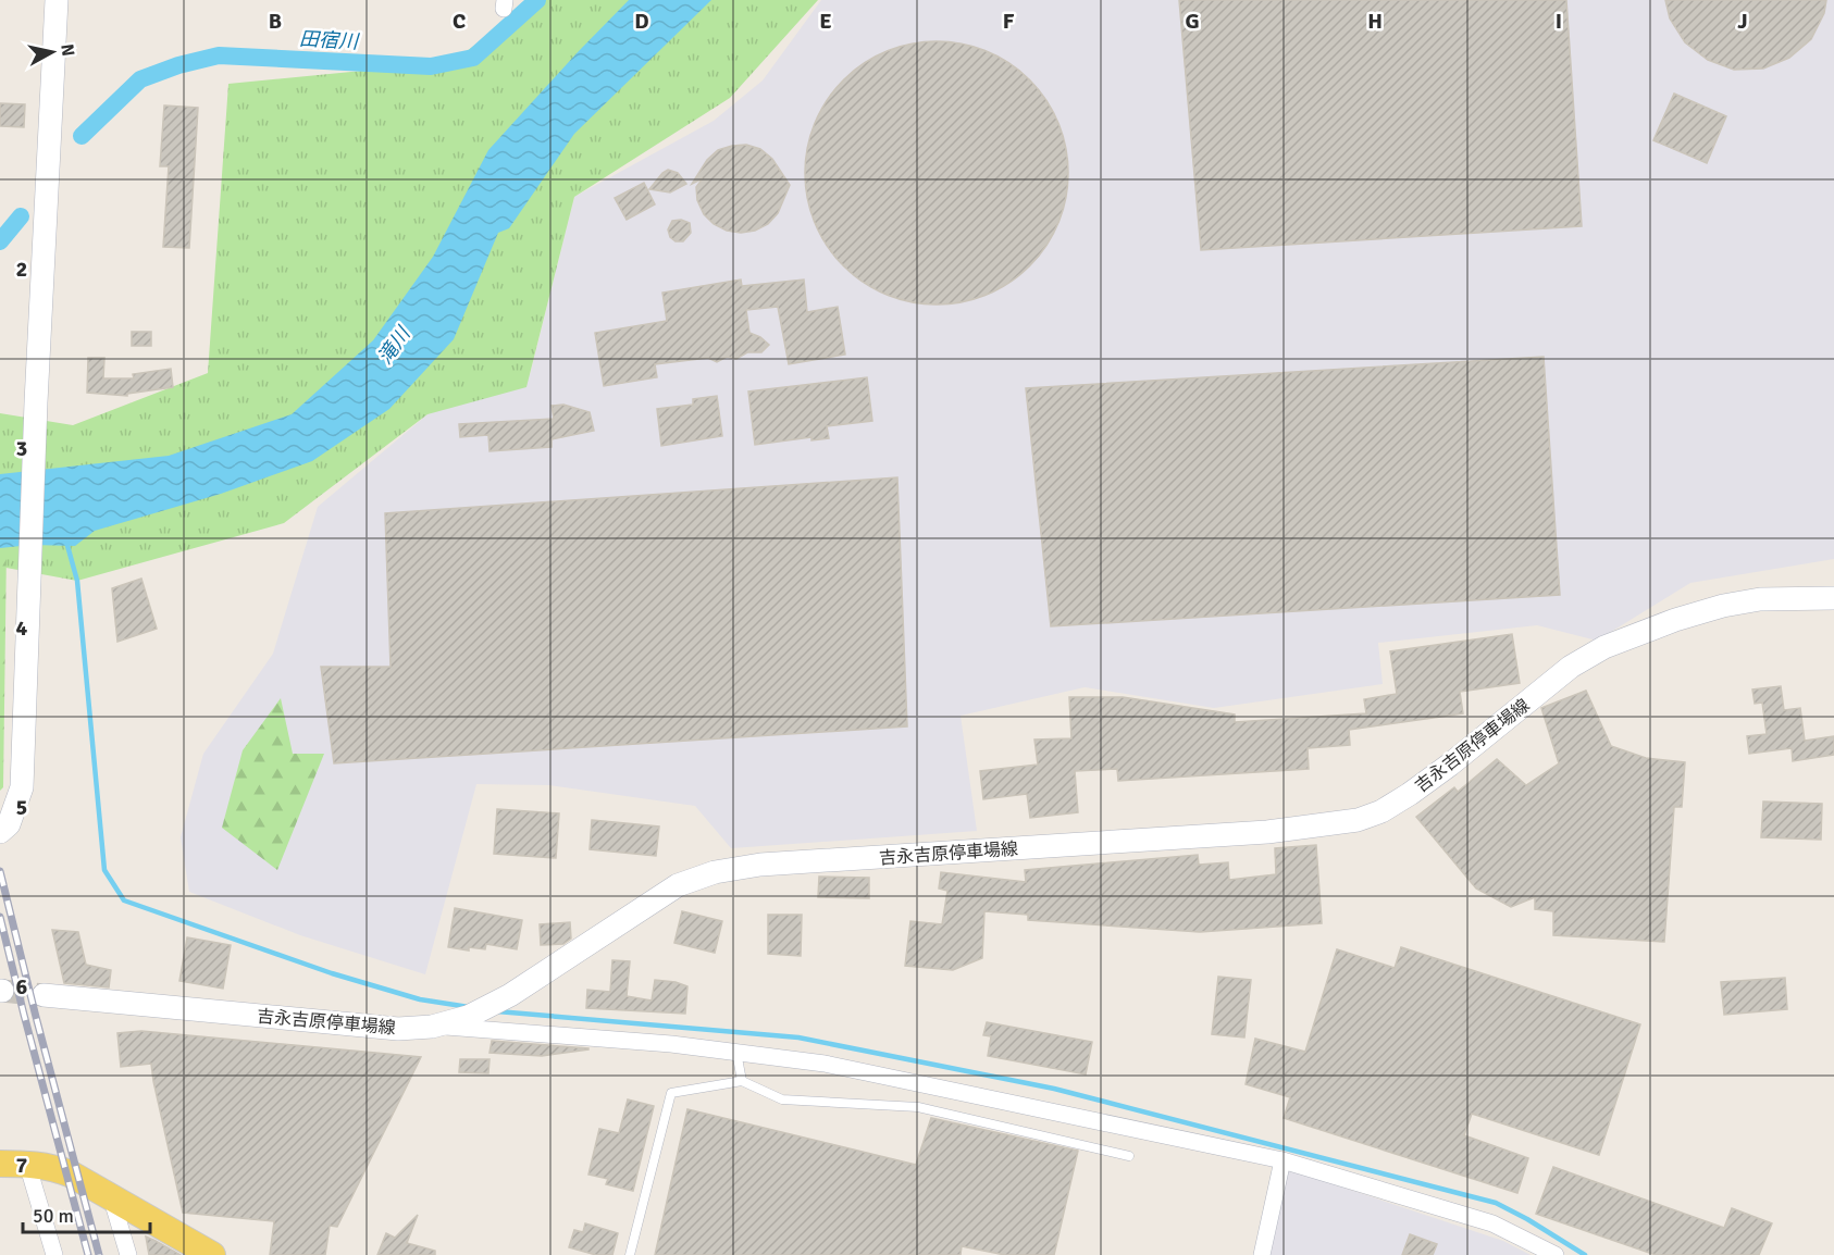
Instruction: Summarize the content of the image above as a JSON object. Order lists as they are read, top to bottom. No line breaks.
{"streets":{"main road":["吉永吉原停車場線"]},"water":["田宿川","滝川"],"scale_bar":"50 m","north":"right","grid":{"columns":["B","C","D","E","F","G","H","I","J"],"rows":["2","3","4","5","6","7"]}}
